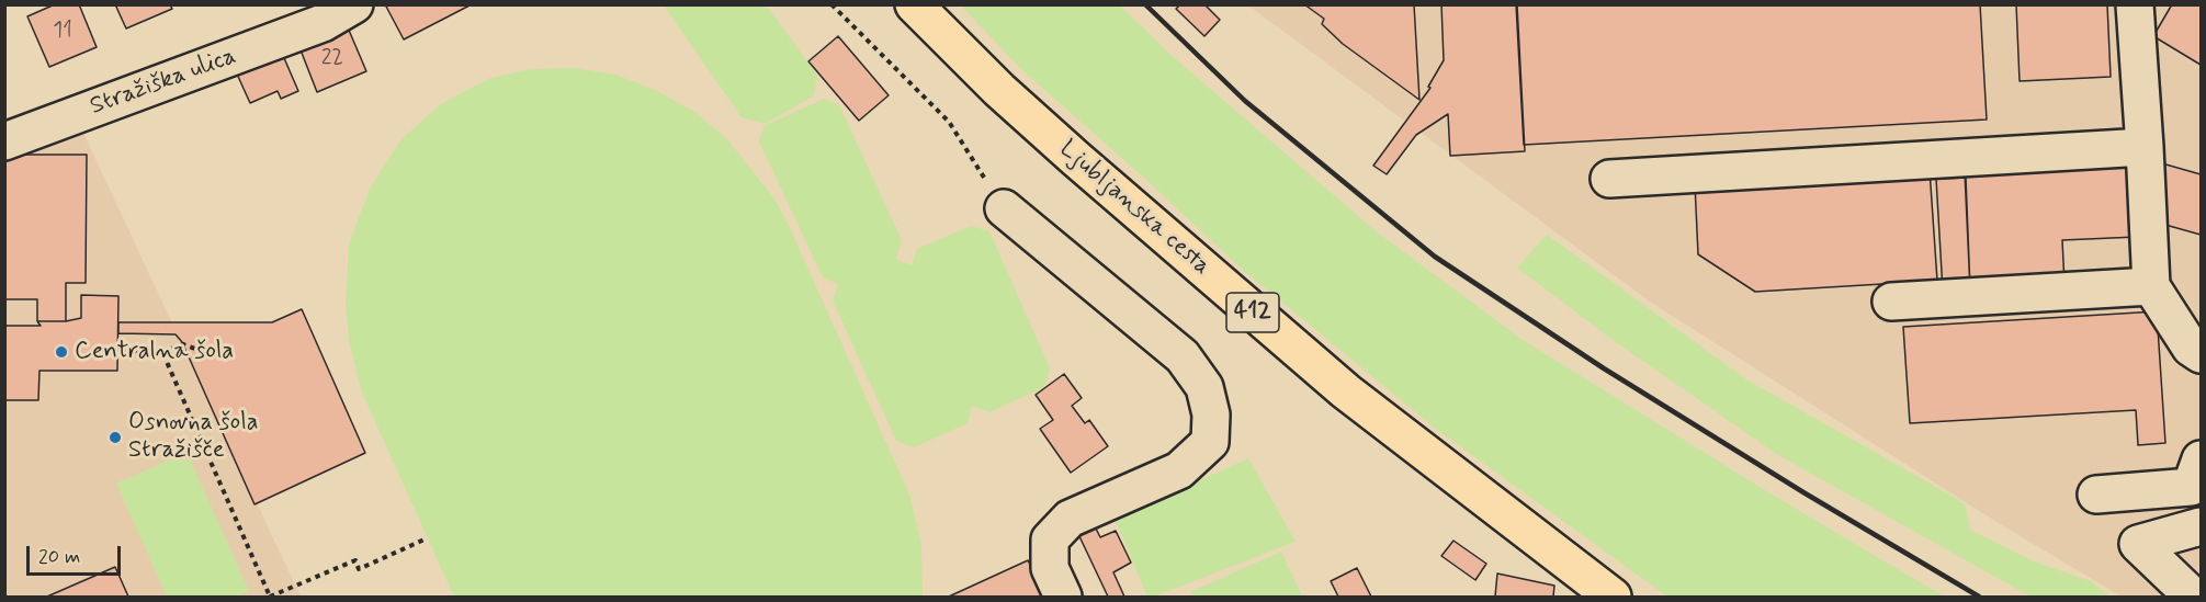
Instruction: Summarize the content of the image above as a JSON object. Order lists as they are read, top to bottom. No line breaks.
{"streets":{"main road":["Ljubljanska cesta","412"],"street":["Stražiška ulica"]},"places":["Centralna šola","Osnovna šola Stražišče"],"house_numbers":["11","22"],"scale_bar":"20 m"}
